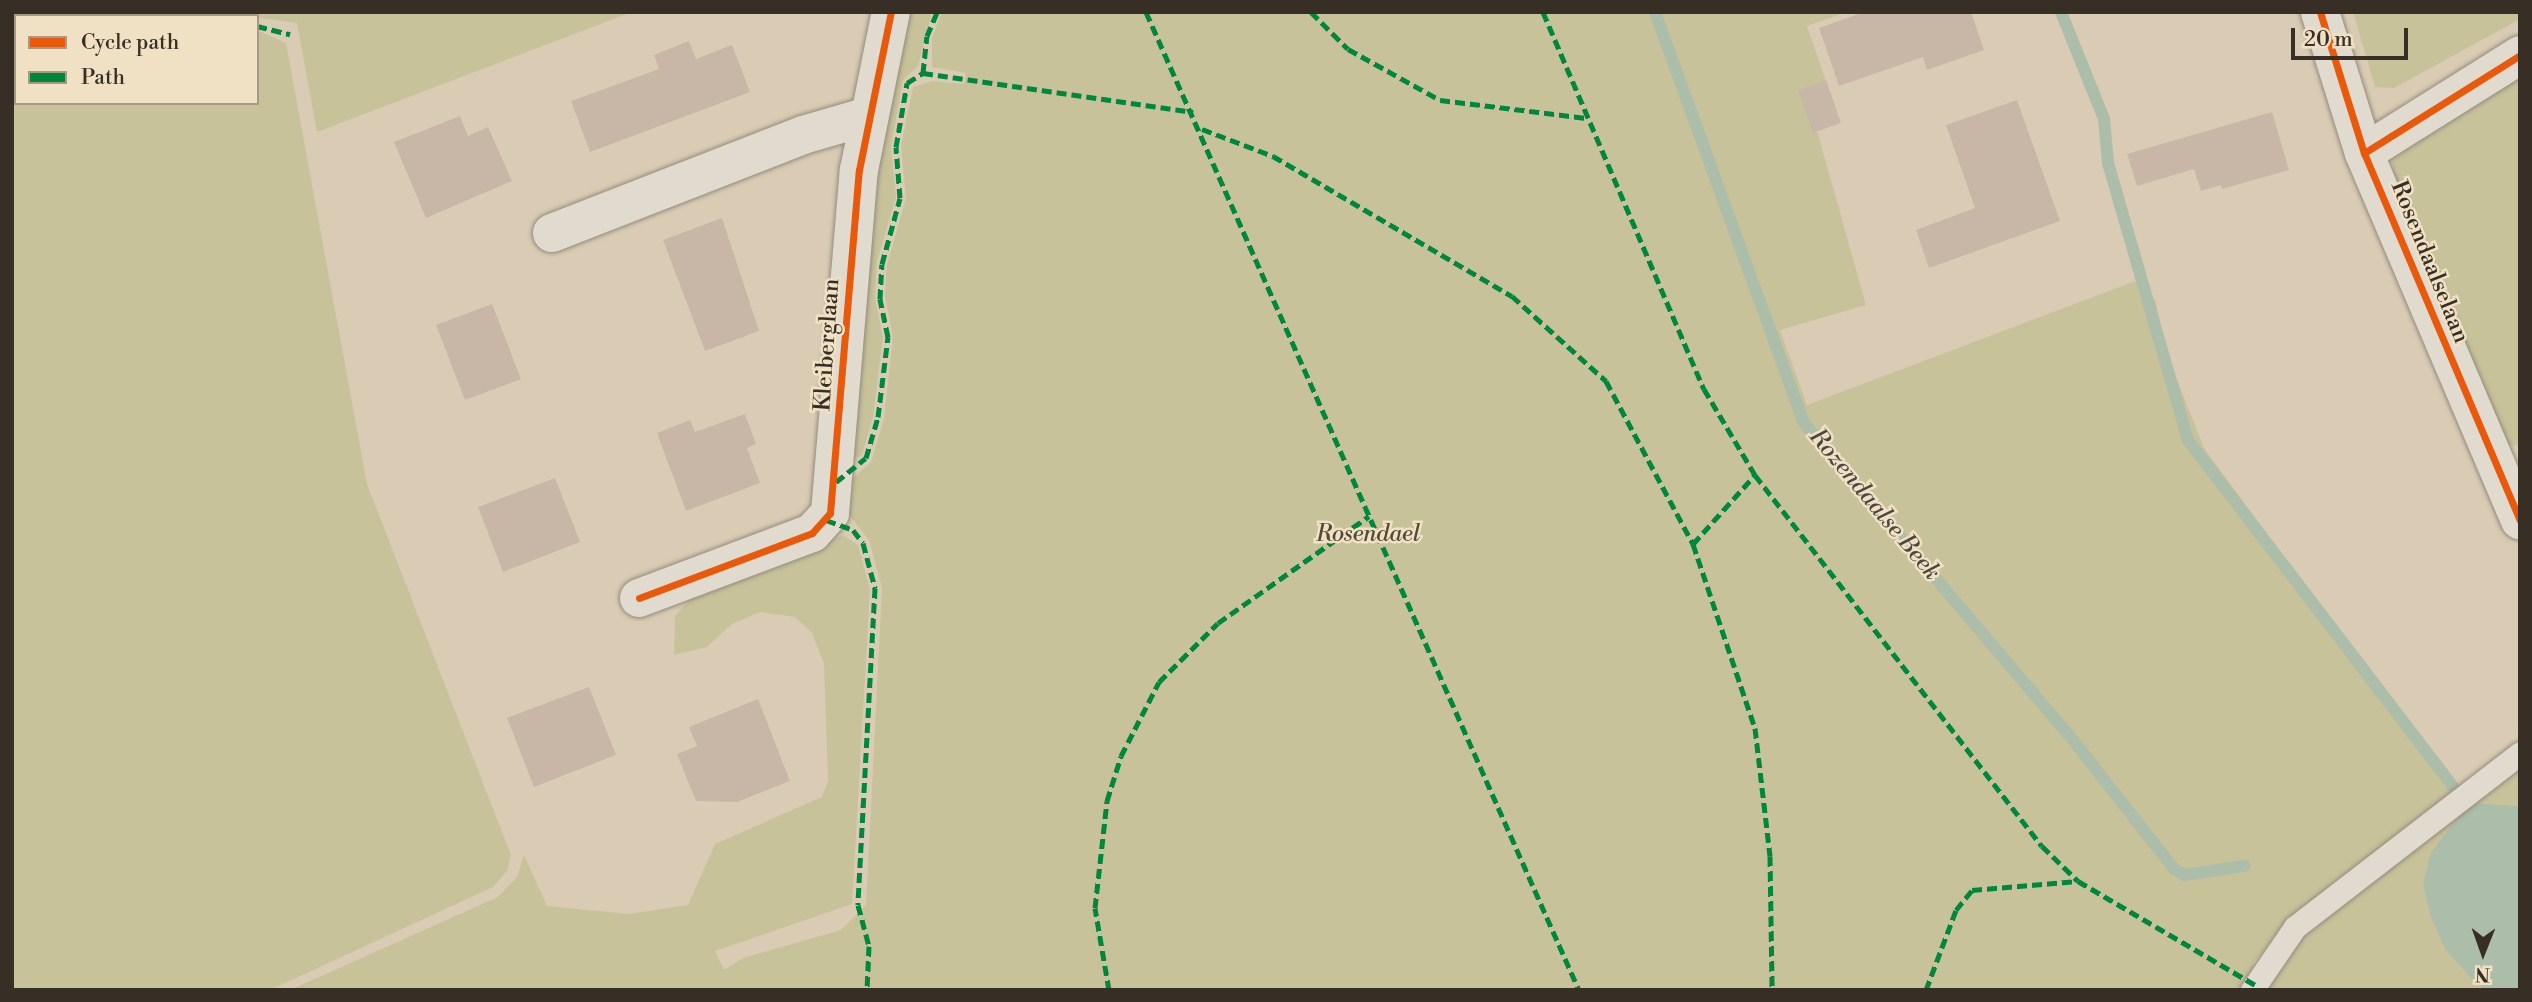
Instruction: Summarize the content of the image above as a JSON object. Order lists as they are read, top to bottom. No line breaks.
{"streets":{"street":["Rosendaalselaan","Kleiberglaan"]},"water":["Rozendaalse Beek"],"parks":["Rosendael"],"legend":["Cycle path","Path"],"scale_bar":"20 m","north":"bottom"}
